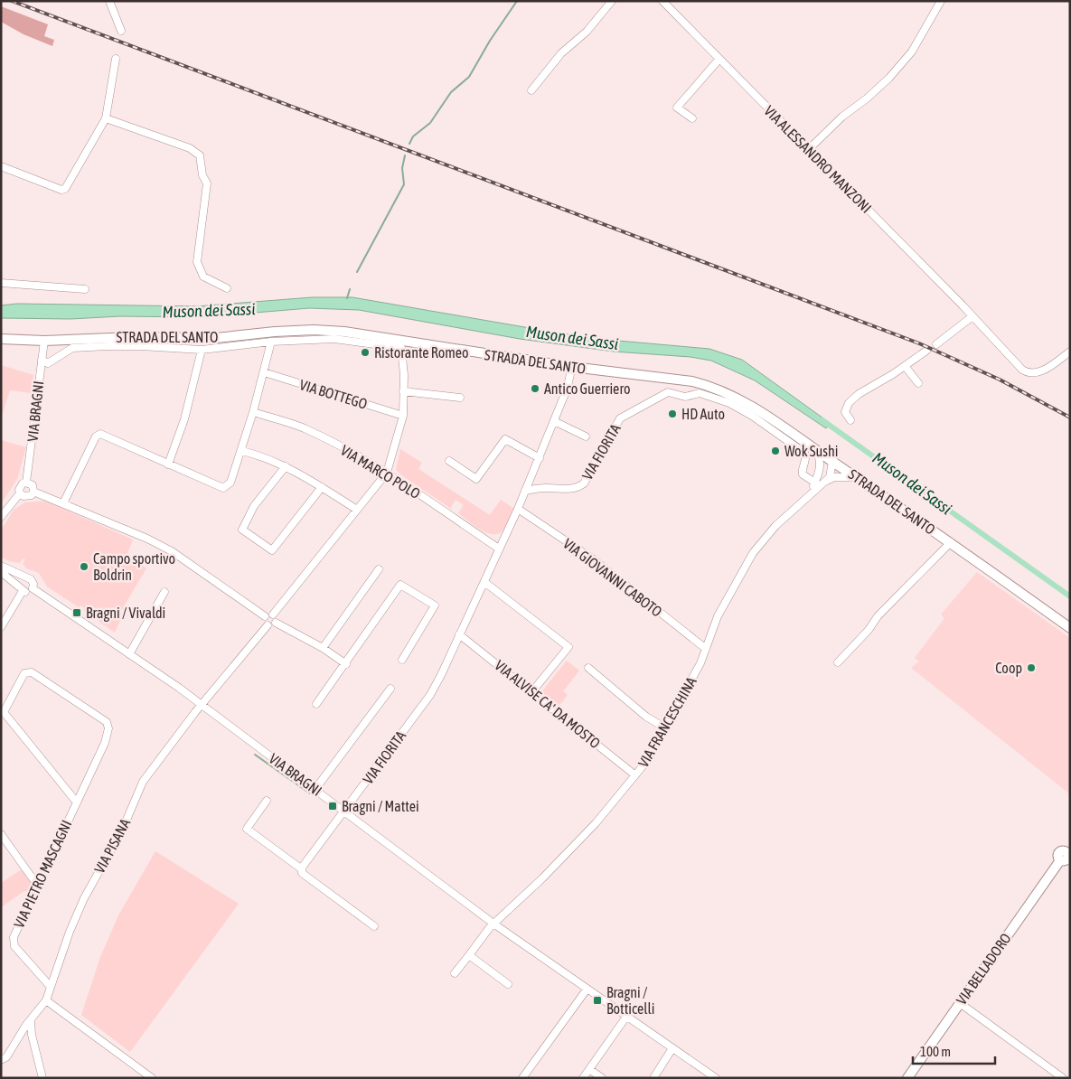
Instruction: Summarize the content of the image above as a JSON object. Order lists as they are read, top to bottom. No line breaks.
{"streets":{"main road":["STRADA DEL SANTO","VIA BELLADORO"],"street":["VIA ALESSANDRO MANZONI","VIA BOTTEGO","VIA BRAGNI","VIA FIORITA","VIA MARCO POLO","VIA GIOVANNI CABOTO","VIA ALVISE CA' DA MOSTO","VIA FRANCESCHINA","VIA PISANA","VIA PIETRO MASCAGNI"]},"crossings":[["STRADA DEL SANTO","VIA BRAGNI"],["STRADA DEL SANTO","VIA FIORITA"],["STRADA DEL SANTO","VIA FRANCESCHINA"],["VIA BRAGNI","VIA FIORITA"],["VIA BRAGNI","VIA FRANCESCHINA"],["VIA BRAGNI","VIA PISANA"],["VIA FIORITA","VIA MARCO POLO"],["VIA FIORITA","VIA GIOVANNI CABOTO"],["VIA FIORITA","VIA ALVISE CA' DA MOSTO"],["VIA FIORITA","VIA FRANCESCHINA"],["VIA GIOVANNI CABOTO","VIA FRANCESCHINA"],["VIA ALVISE CA' DA MOSTO","VIA FRANCESCHINA"],["VIA PISANA","VIA PIETRO MASCAGNI"]],"water":["Muson dei Sassi"],"places":{"other":["Ristorante Romeo","Antico Guerriero","HD Auto","Wok Sushi","Campo sportivo Boldrin","Coop"],"transit":["Bragni / Vivaldi","Bragni / Mattei","Bragni / Botticelli"]},"scale_bar":"100 m"}
